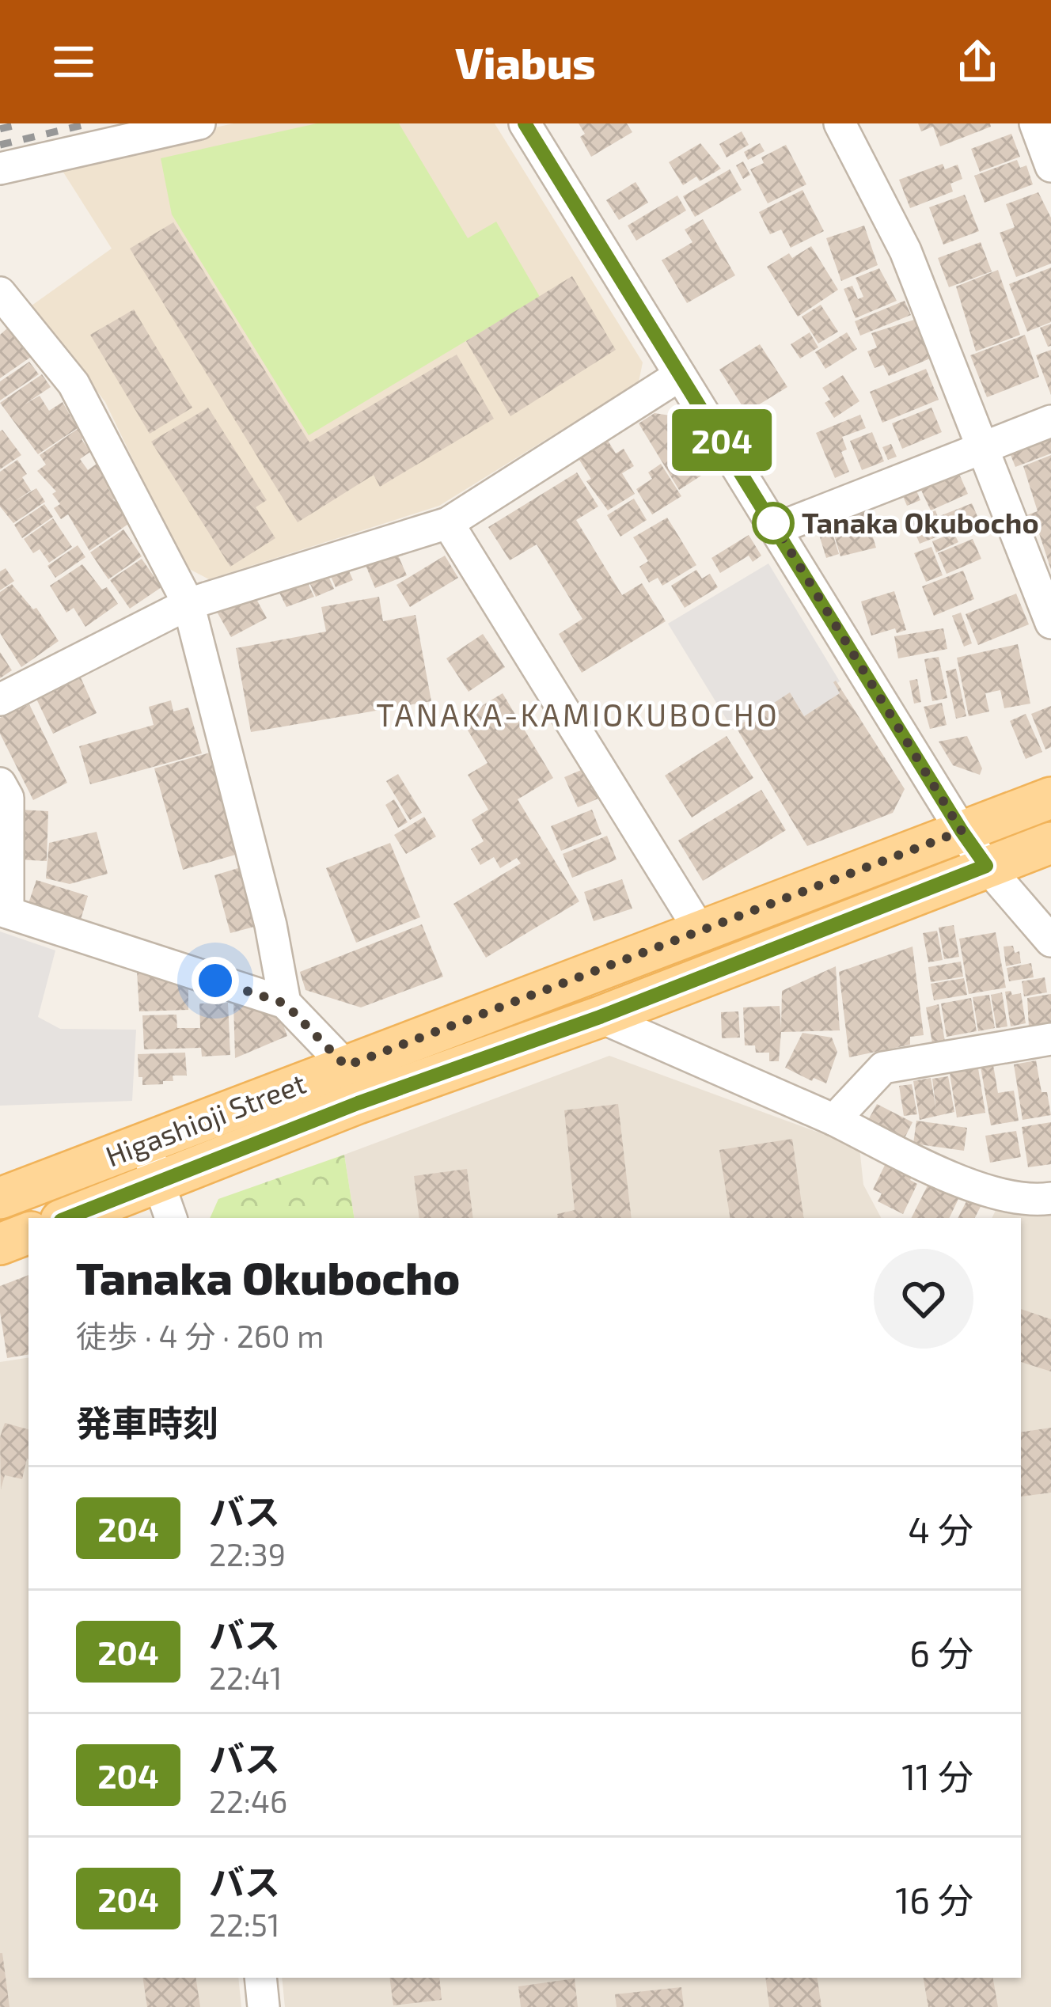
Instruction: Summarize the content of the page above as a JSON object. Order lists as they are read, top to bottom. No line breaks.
{"streets":{"main road":["Higashioji Street"]},"districts":["TANAKA-KAMIOKUBOCHO"],"places":["Tanaka Okubocho"],"lines":["bus line 204"],"page":{"header":"Viabus","on_map":"204","heading":[["Tanaka Okubocho","徒歩 · 4 分 · 260 m"],"発車時刻"],"list":[{"mark":"204","name":"バス","note":"22:39","value":"4 分"},{"mark":"204","name":"バス","note":"22:41","value":"6 分"},{"mark":"204","name":"バス","note":"22:46","value":"11 分"},{"mark":"204","name":"バス","note":"22:51","value":"16 分"}]}}
